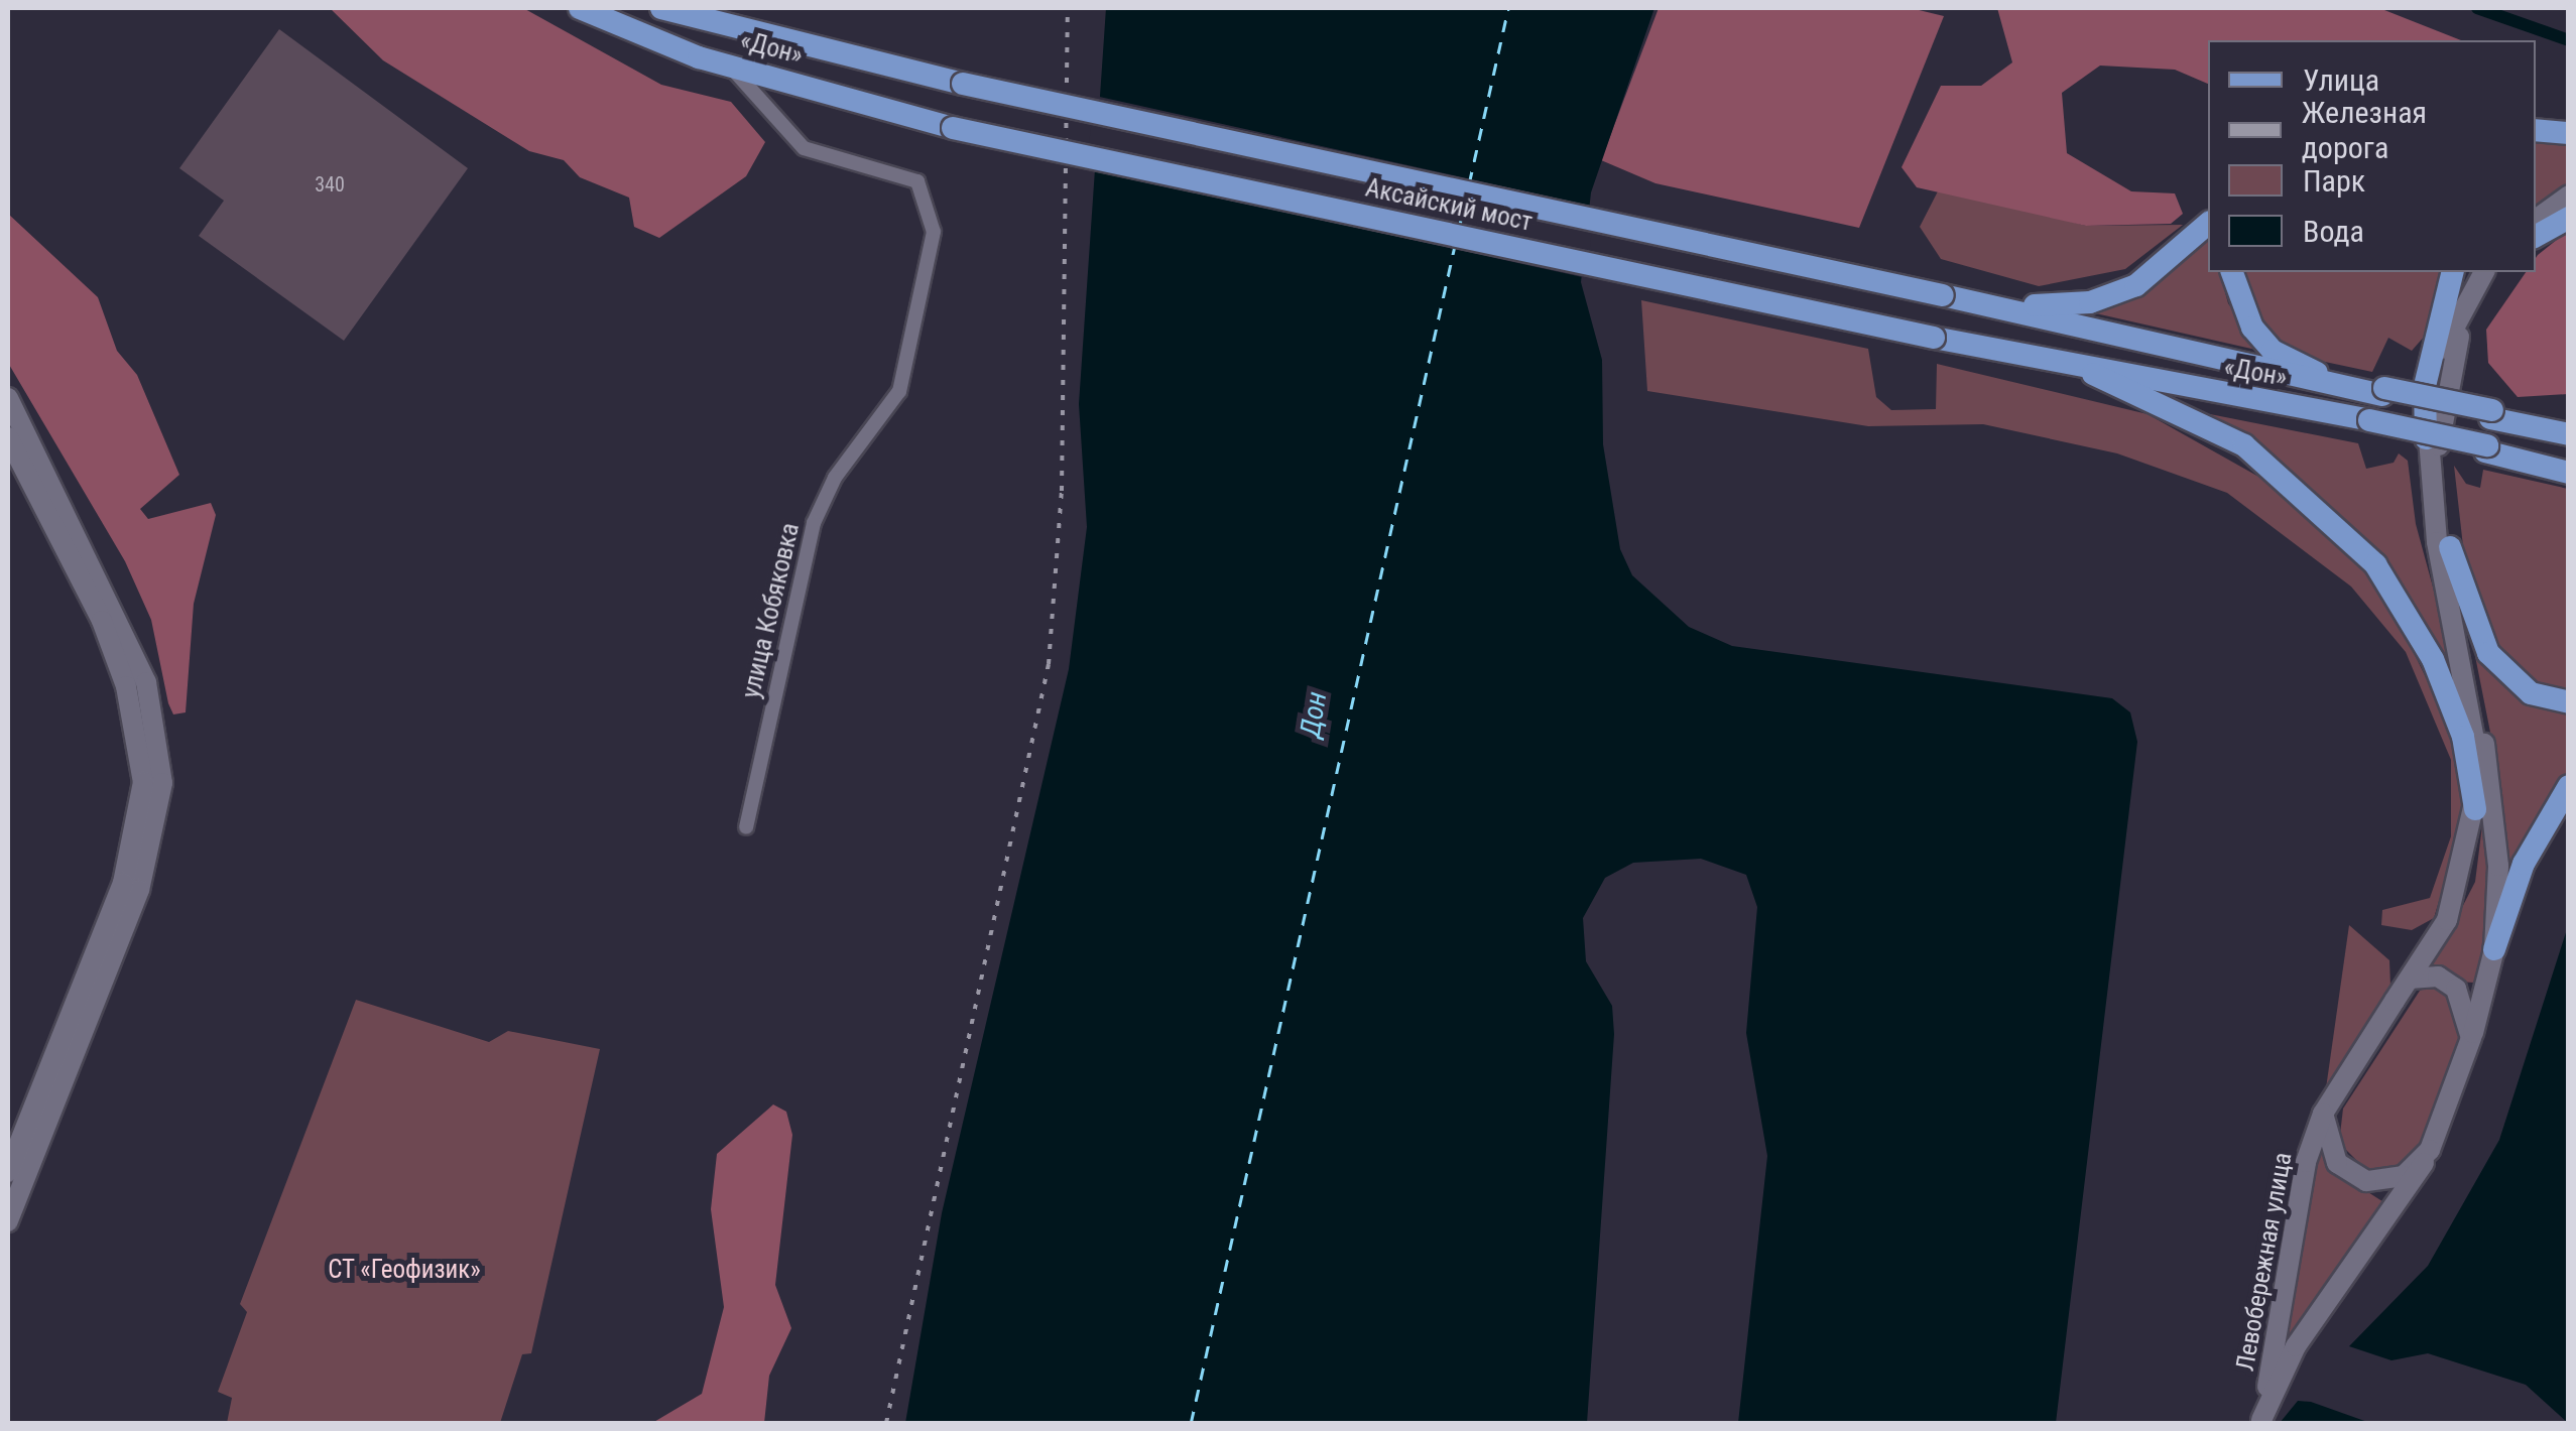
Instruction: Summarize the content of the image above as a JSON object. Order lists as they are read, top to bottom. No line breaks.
{"streets":{"main road":["«Дон»","Аксайский мост","Левобережная улица"],"street":["улица Кобяковка"]},"crossings":[["«Дон»","Аксайский мост"],["«Дон»","улица Кобяковка"]],"water":["Дон"],"parks":["СТ «Геофизик»"],"house_numbers":["340"],"legend":["Улица","Железная дорога","Парк","Вода"]}
